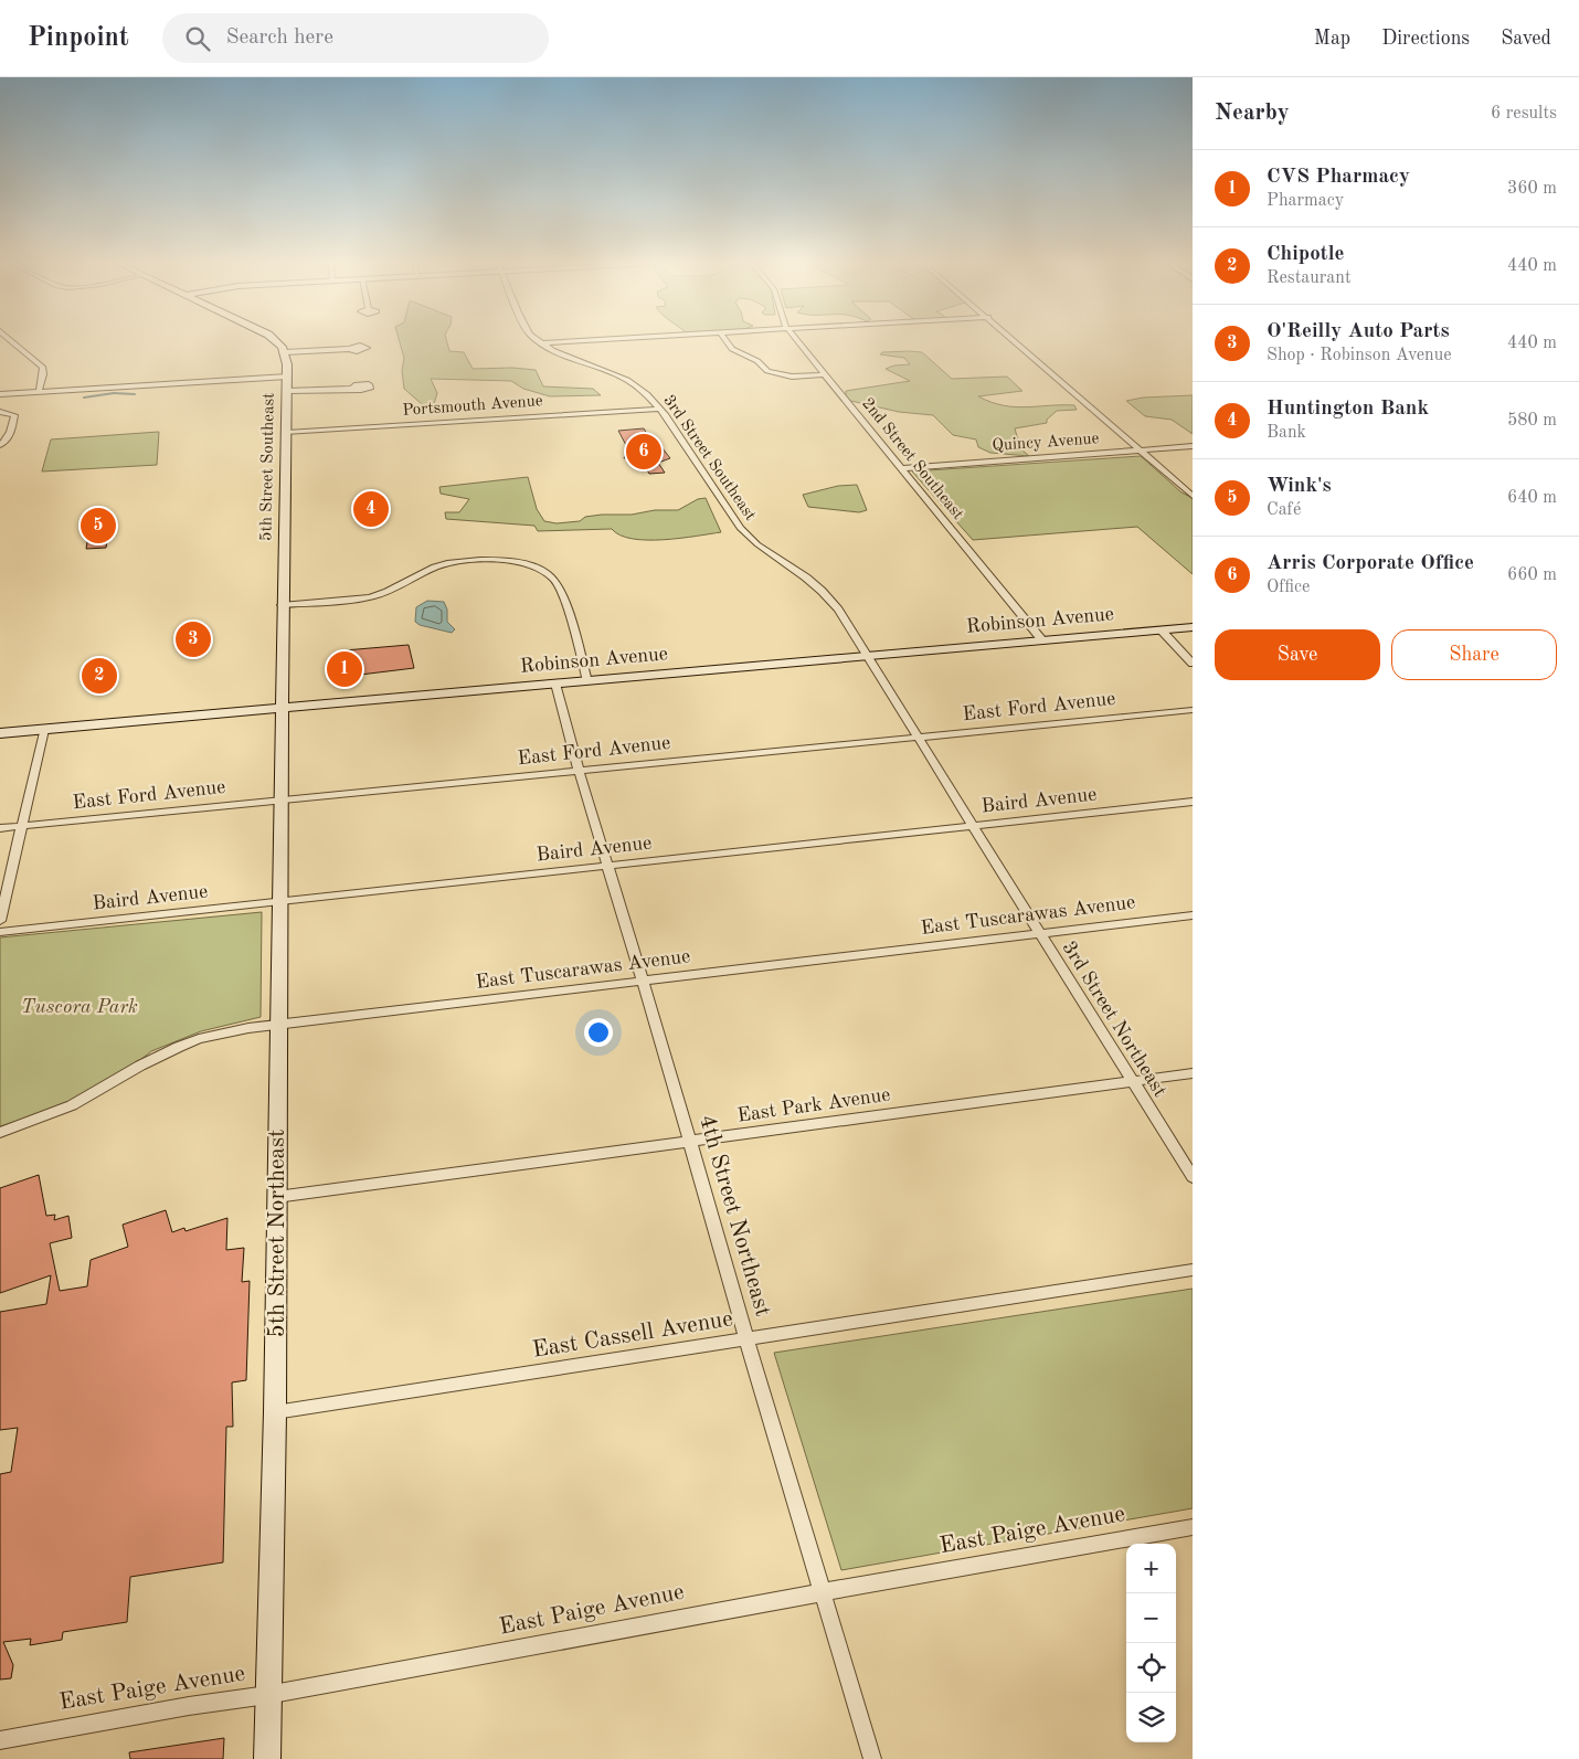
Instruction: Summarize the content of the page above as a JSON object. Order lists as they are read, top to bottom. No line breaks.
{"streets":{"main road":["5th Street Southeast","Robinson Avenue","5th Street Northeast"],"street":["Portsmouth Avenue","Quincy Avenue","3rd Street Southeast","2nd Street Southeast","East Ford Avenue","Baird Avenue","East Tuscarawas Avenue","3rd Street Northeast","East Park Avenue","4th Street Northeast","East Cassell Avenue","East Paige Avenue"]},"crossings":[["Portsmouth Avenue","3rd Street Southeast"],["Portsmouth Avenue","5th Street Southeast"],["Quincy Avenue","2nd Street Southeast"],["3rd Street Southeast","Robinson Avenue"],["3rd Street Southeast","3rd Street Northeast"],["2nd Street Southeast","Robinson Avenue"],["5th Street Southeast","Robinson Avenue"],["5th Street Southeast","5th Street Northeast"],["Robinson Avenue","3rd Street Northeast"],["Robinson Avenue","4th Street Northeast"],["Robinson Avenue","5th Street Northeast"],["East Ford Avenue","3rd Street Northeast"],["East Ford Avenue","4th Street Northeast"],["East Ford Avenue","5th Street Northeast"],["Baird Avenue","3rd Street Northeast"],["Baird Avenue","4th Street Northeast"],["Baird Avenue","5th Street Northeast"],["East Tuscarawas Avenue","3rd Street Northeast"],["East Tuscarawas Avenue","4th Street Northeast"],["East Tuscarawas Avenue","5th Street Northeast"],["3rd Street Northeast","East Park Avenue"],["East Park Avenue","4th Street Northeast"],["East Park Avenue","5th Street Northeast"],["4th Street Northeast","East Cassell Avenue"],["4th Street Northeast","East Paige Avenue"],["5th Street Northeast","East Cassell Avenue"],["5th Street Northeast","East Paige Avenue"]],"parks":["Tuscora Park"],"page":{"header":"Pinpoint","search":"Search here","nav":["Map","Directions","Saved"],"heading":["Nearby","6 results"],"list":[{"mark":"1","name":"CVS Pharmacy","note":"Pharmacy","value":"360 m"},{"mark":"2","name":"Chipotle","note":"Restaurant","value":"440 m"},{"mark":"3","name":"O'Reilly Auto Parts","note":"Shop · Robinson Avenue","value":"440 m"},{"mark":"4","name":"Huntington Bank","note":"Bank","value":"580 m"},{"mark":"5","name":"Wink's","note":"Café","value":"640 m"},{"mark":"6","name":"Arris Corporate Office","note":"Office","value":"660 m"}],"pins":["6","4","5","3","1","2"],"buttons":["Save","Share"],"map_buttons":["+","−"]}}
